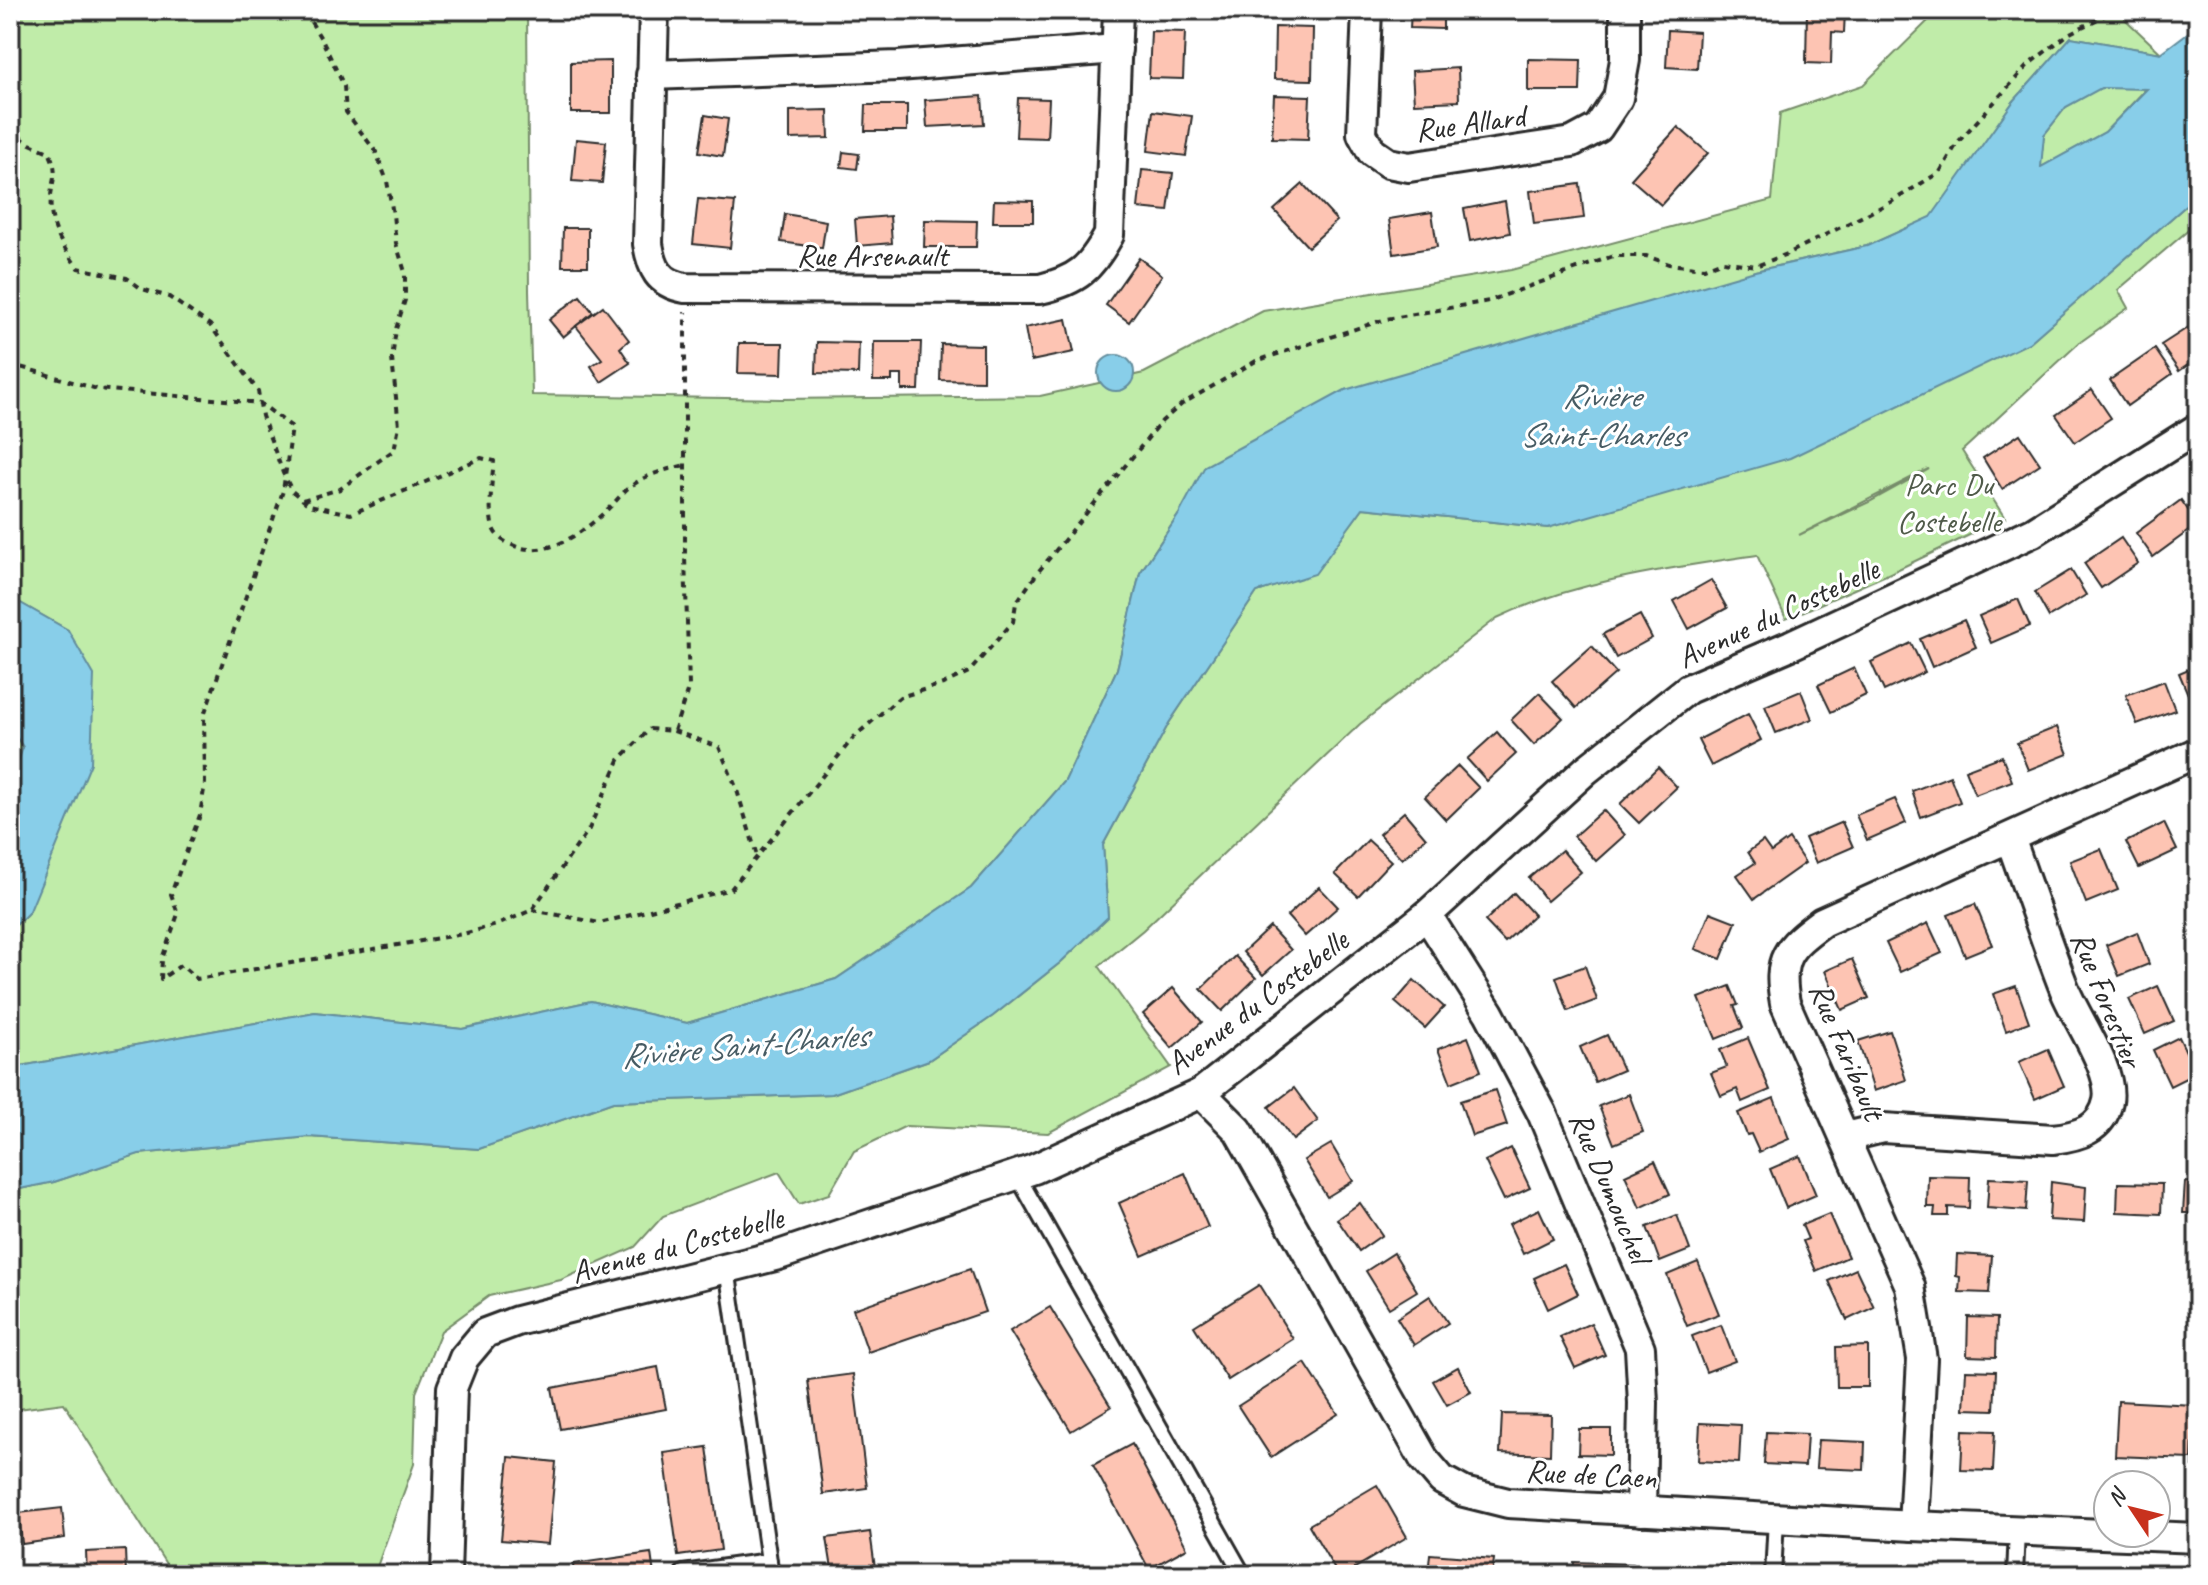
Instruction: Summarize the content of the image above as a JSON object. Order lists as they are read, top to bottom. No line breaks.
{"streets":{"street":["Rue Allard","Rue Arsenault","Avenue du Costebelle","Rue Forestier","Rue Faribault","Rue Dumouchel","Rue de Caen"]},"crossings":[["Avenue du Costebelle","Rue Dumouchel"],["Avenue du Costebelle","Rue de Caen"],["Rue Forestier","Rue Faribault"],["Rue Faribault","Rue de Caen"],["Rue Dumouchel","Rue de Caen"]],"water":["Rivière Saint-Charles"],"parks":["Parc Du Costebelle"],"north":"top left"}
